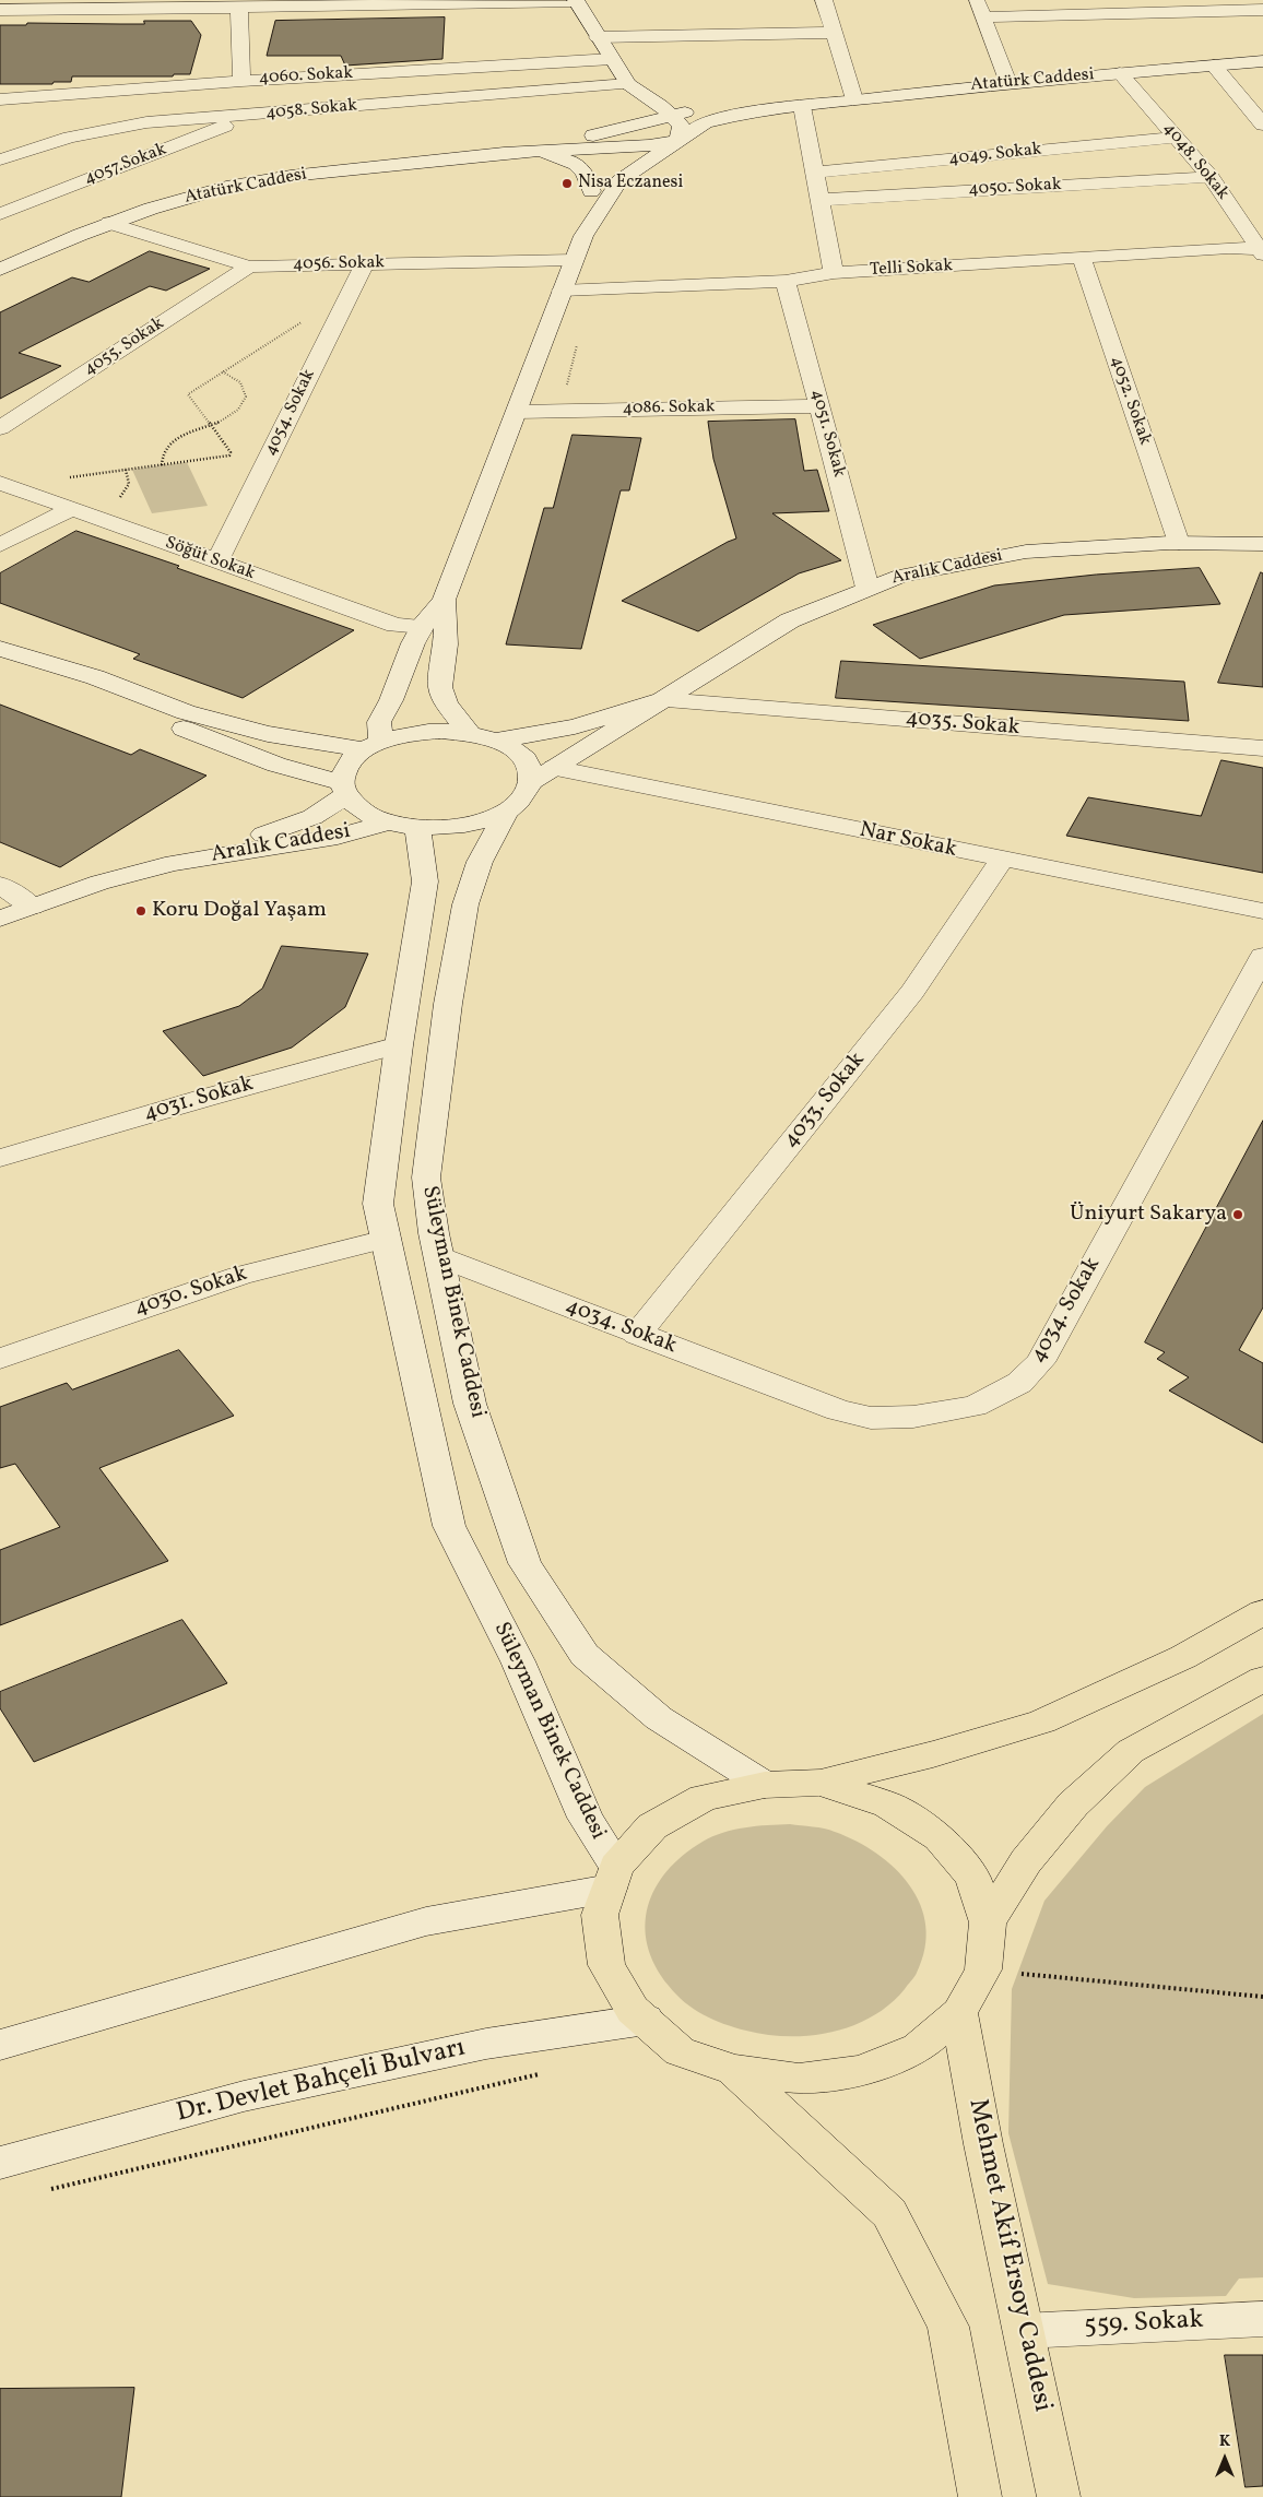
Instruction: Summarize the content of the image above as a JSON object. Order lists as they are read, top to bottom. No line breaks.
{"streets":{"main road":["Mehmet Akif Ersoy Caddesi"],"street":["4060. Sokak","Atatürk Caddesi","4058. Sokak","4049. Sokak","4048. Sokak","4057.Sokak","4050. Sokak","4056. Sokak","Telli Sokak","4055. Sokak","4052. Sokak","4086. Sokak","4054. Sokak","4051. Sokak","Söğüt Sokak","Aralık Caddesi","4035. Sokak","Nar Sokak","4031. Sokak","4033. Sokak","4030. Sokak","Süleyman Binek Caddesi","4034. Sokak","Dr. Devlet Bahçeli Bulvarı","559. Sokak"]},"crossings":[["Atatürk Caddesi","4048. Sokak"],["Atatürk Caddesi","4056. Sokak"],["4058. Sokak","4057.Sokak"],["4049. Sokak","4048. Sokak"],["4048. Sokak","4050. Sokak"],["4048. Sokak","Telli Sokak"],["4056. Sokak","4055. Sokak"],["4056. Sokak","4054. Sokak"],["Telli Sokak","4052. Sokak"],["Telli Sokak","4051. Sokak"],["4052. Sokak","Aralık Caddesi"],["4086. Sokak","4051. Sokak"],["4054. Sokak","Söğüt Sokak"],["4051. Sokak","Aralık Caddesi"],["Aralık Caddesi","4035. Sokak"],["Aralık Caddesi","Nar Sokak"],["Aralık Caddesi","Süleyman Binek Caddesi"],["Nar Sokak","4033. Sokak"],["4031. Sokak","Süleyman Binek Caddesi"],["4033. Sokak","4034. Sokak"],["4030. Sokak","Süleyman Binek Caddesi"],["Süleyman Binek Caddesi","4034. Sokak"],["Mehmet Akif Ersoy Caddesi","559. Sokak"]],"places":["Nisa Eczanesi","Koru Doğal Yaşam","Üniyurt Sakarya"],"north":"top"}
